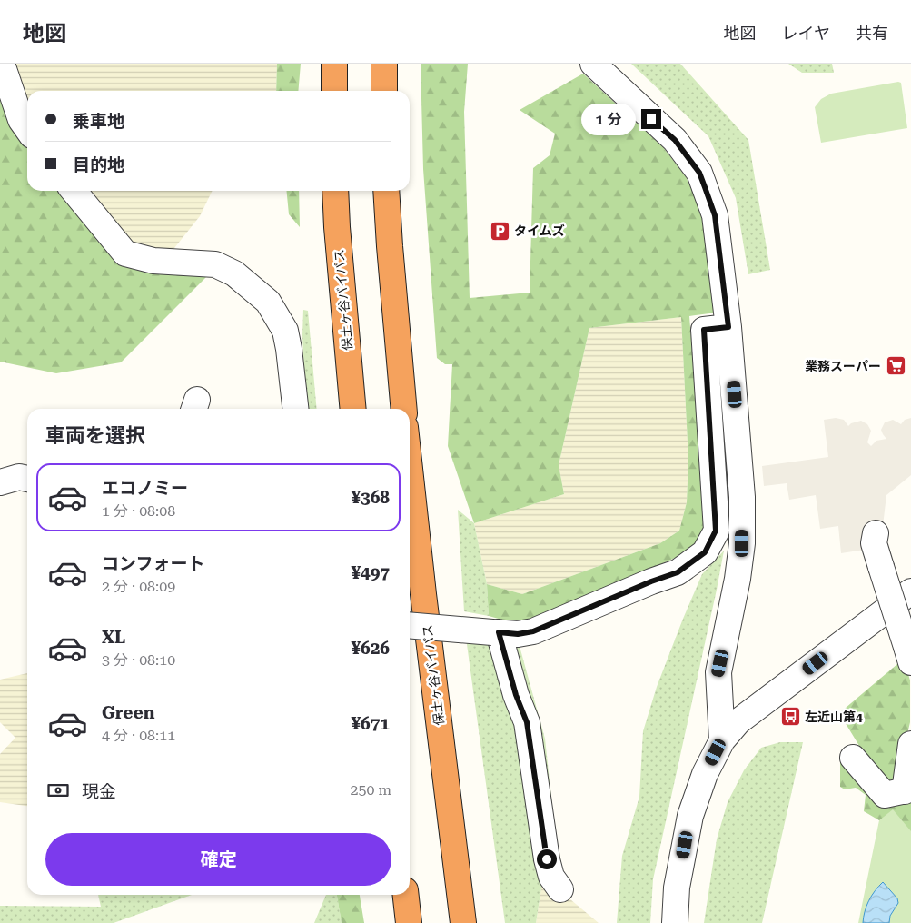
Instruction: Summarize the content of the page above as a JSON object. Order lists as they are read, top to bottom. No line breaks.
{"streets":{"highway":["保土ヶ谷バイパス"]},"places":{"parking":["タイムズ"],"supermarket":["業務スーパー"],"bus stop":["左近山第4"]},"page":{"header":"地図","nav":["地図","レイヤ","共有"],"banner":["乗車地","目的地"],"bubble":"1 分","heading":"車両を選択","list":[{"name":"エコノミー","note":"1 分 · 08:08","value":"¥368"},{"name":"コンフォート","note":"2 分 · 08:09","value":"¥497"},{"name":"XL","note":"3 分 · 08:10","value":"¥626"},{"name":"Green","note":"4 分 · 08:11","value":"¥671"}],"pay":["現金","250 m"],"buttons":"確定"}}
